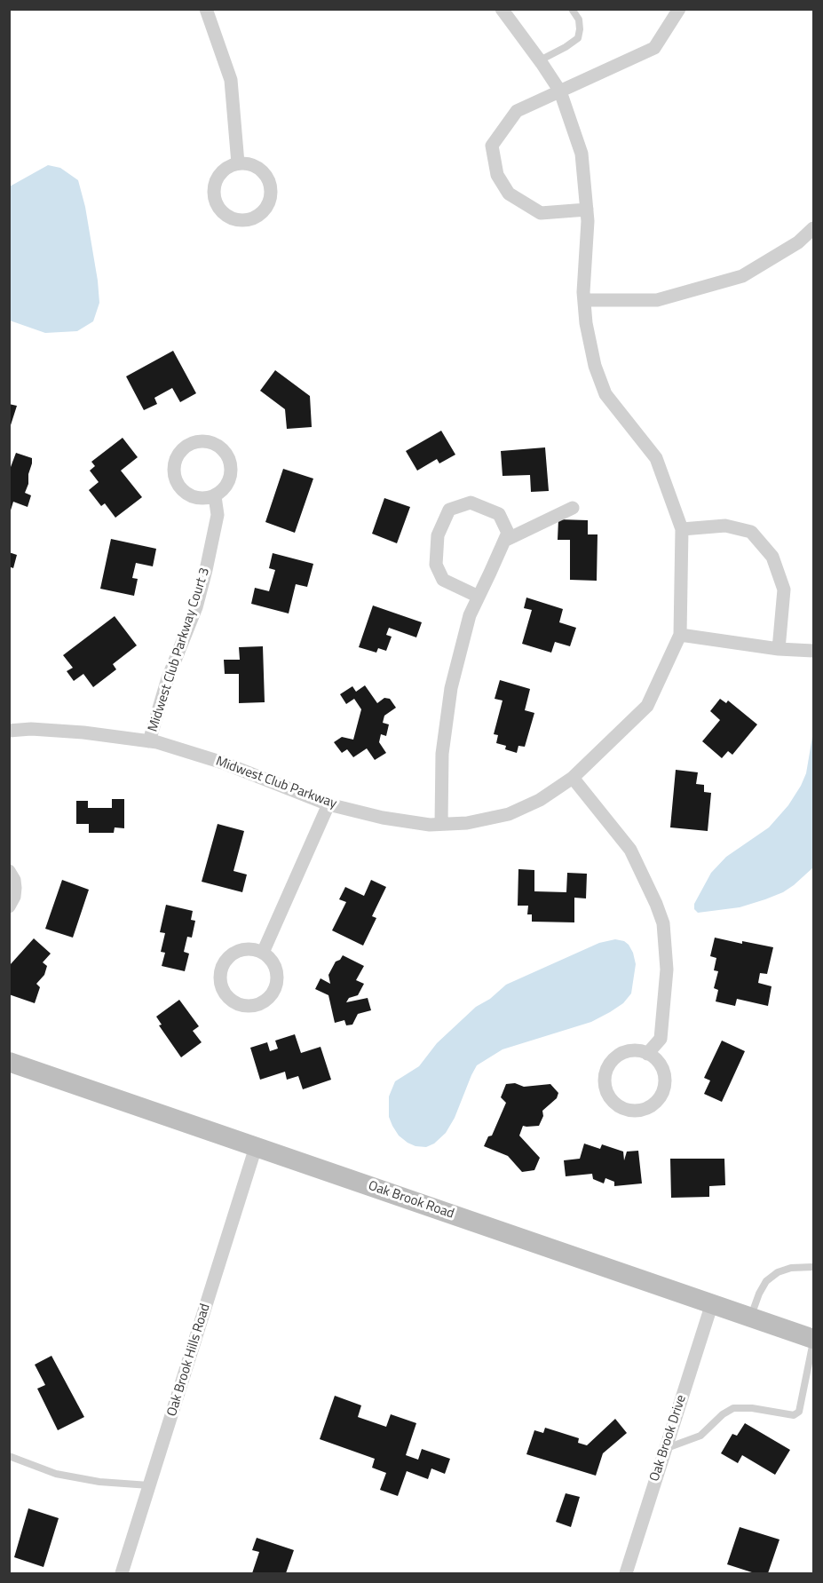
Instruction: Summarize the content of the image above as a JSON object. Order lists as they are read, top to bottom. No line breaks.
{"streets":{"main road":["Oak Brook Road"],"street":["Midwest Club Parkway Court 3","Midwest Club Parkway","Oak Brook Hills Road","Oak Brook Drive"]},"crossings":[["Midwest Club Parkway Court 3","Midwest Club Parkway"],["Oak Brook Road","Oak Brook Hills Road"],["Oak Brook Road","Oak Brook Drive"]]}
